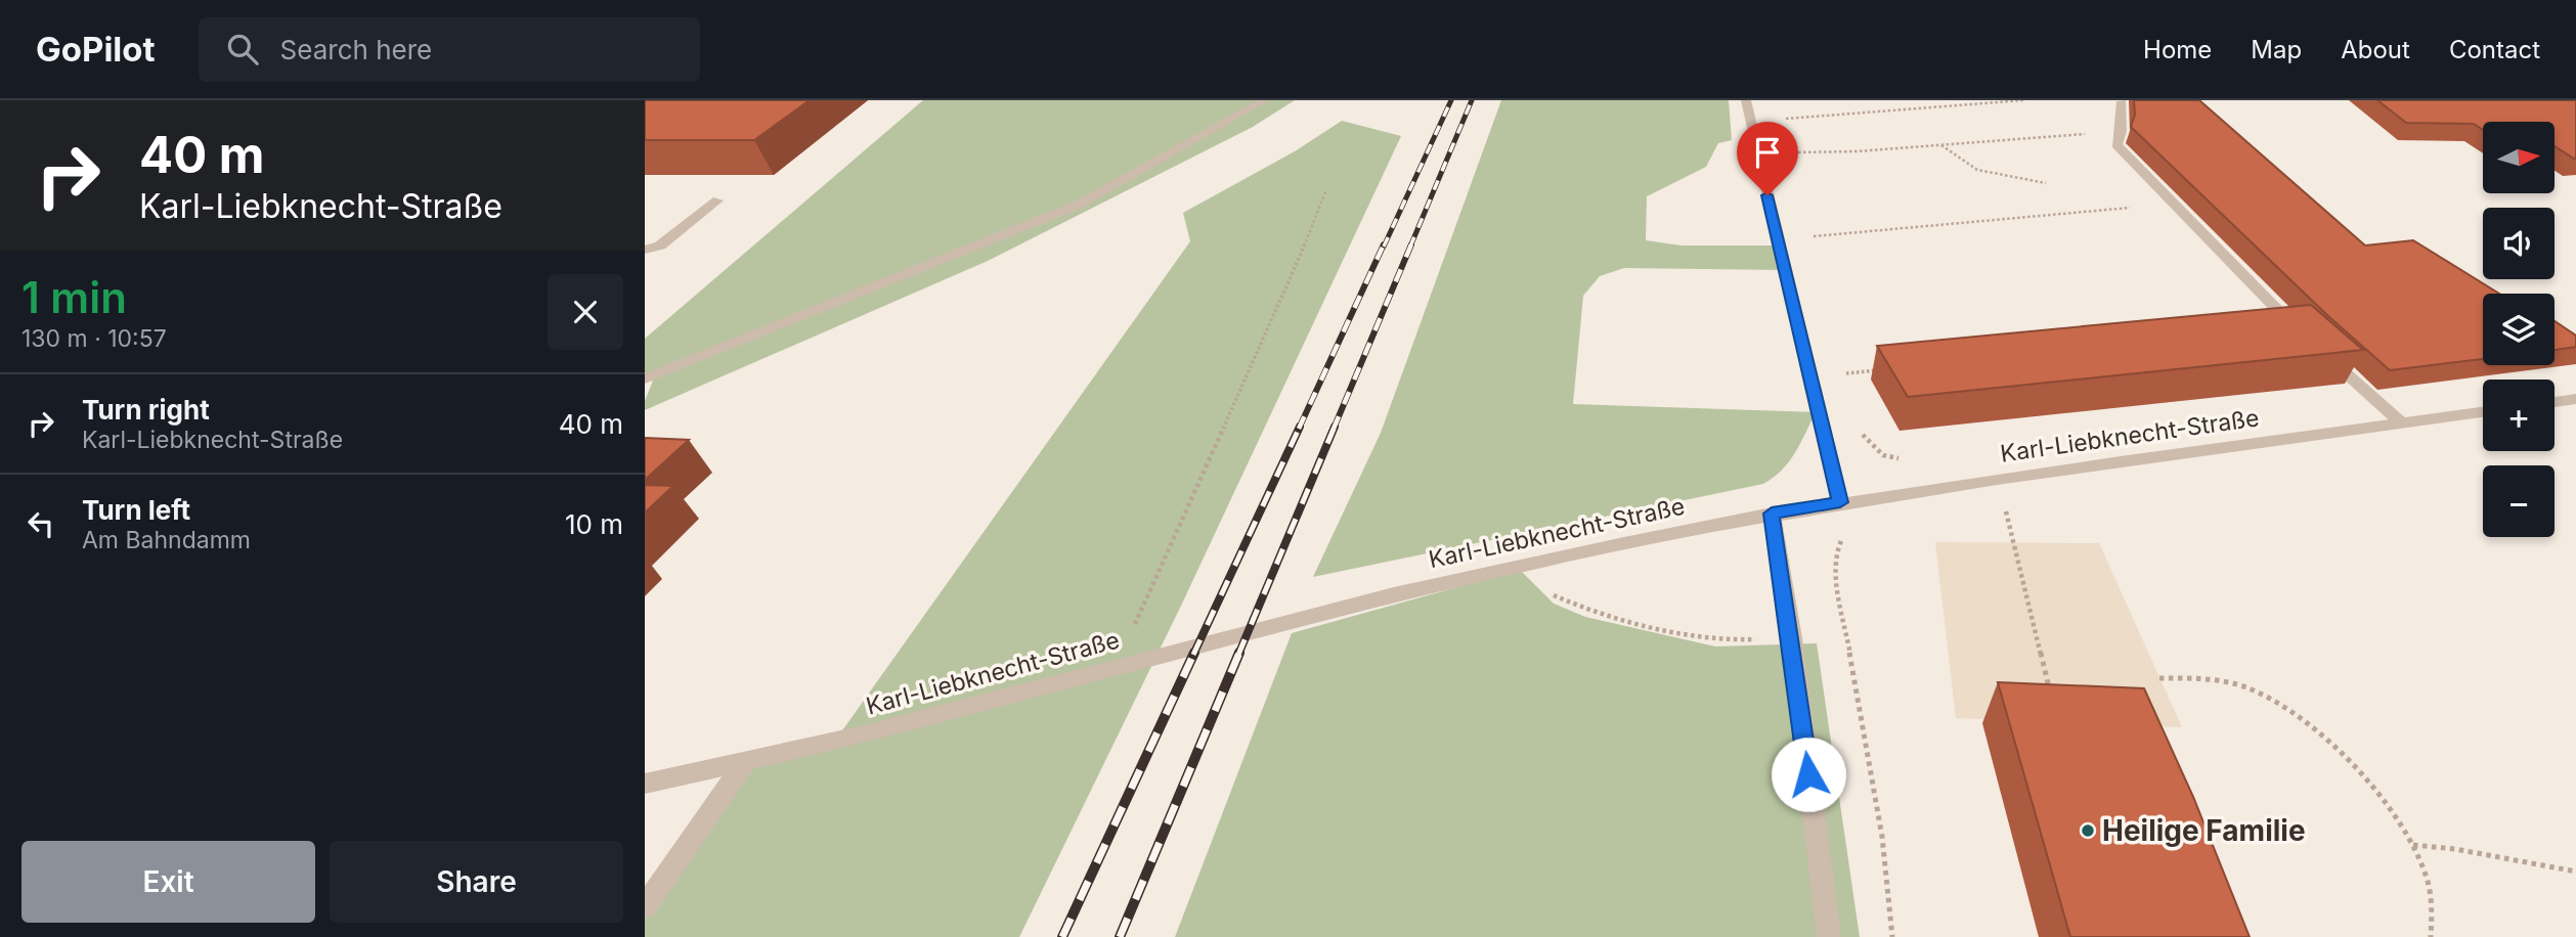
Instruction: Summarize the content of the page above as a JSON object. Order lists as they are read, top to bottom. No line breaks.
{"streets":{"street":["Karl-Liebknecht-Straße"]},"places":["Heilige Familie"],"north":"right","page":{"header":"GoPilot","search":"Search here","nav":["Home","Map","About","Contact"],"turn":["40 m","Karl-Liebknecht-Straße"],"map_buttons":["+","−"],"heading":["1 min","130 m · 10:57"],"list":[{"name":"Turn right","note":"Karl-Liebknecht-Straße","value":"40 m"},{"name":"Turn left","note":"Am Bahndamm","value":"10 m"}],"buttons":["Exit","Share"]}}
